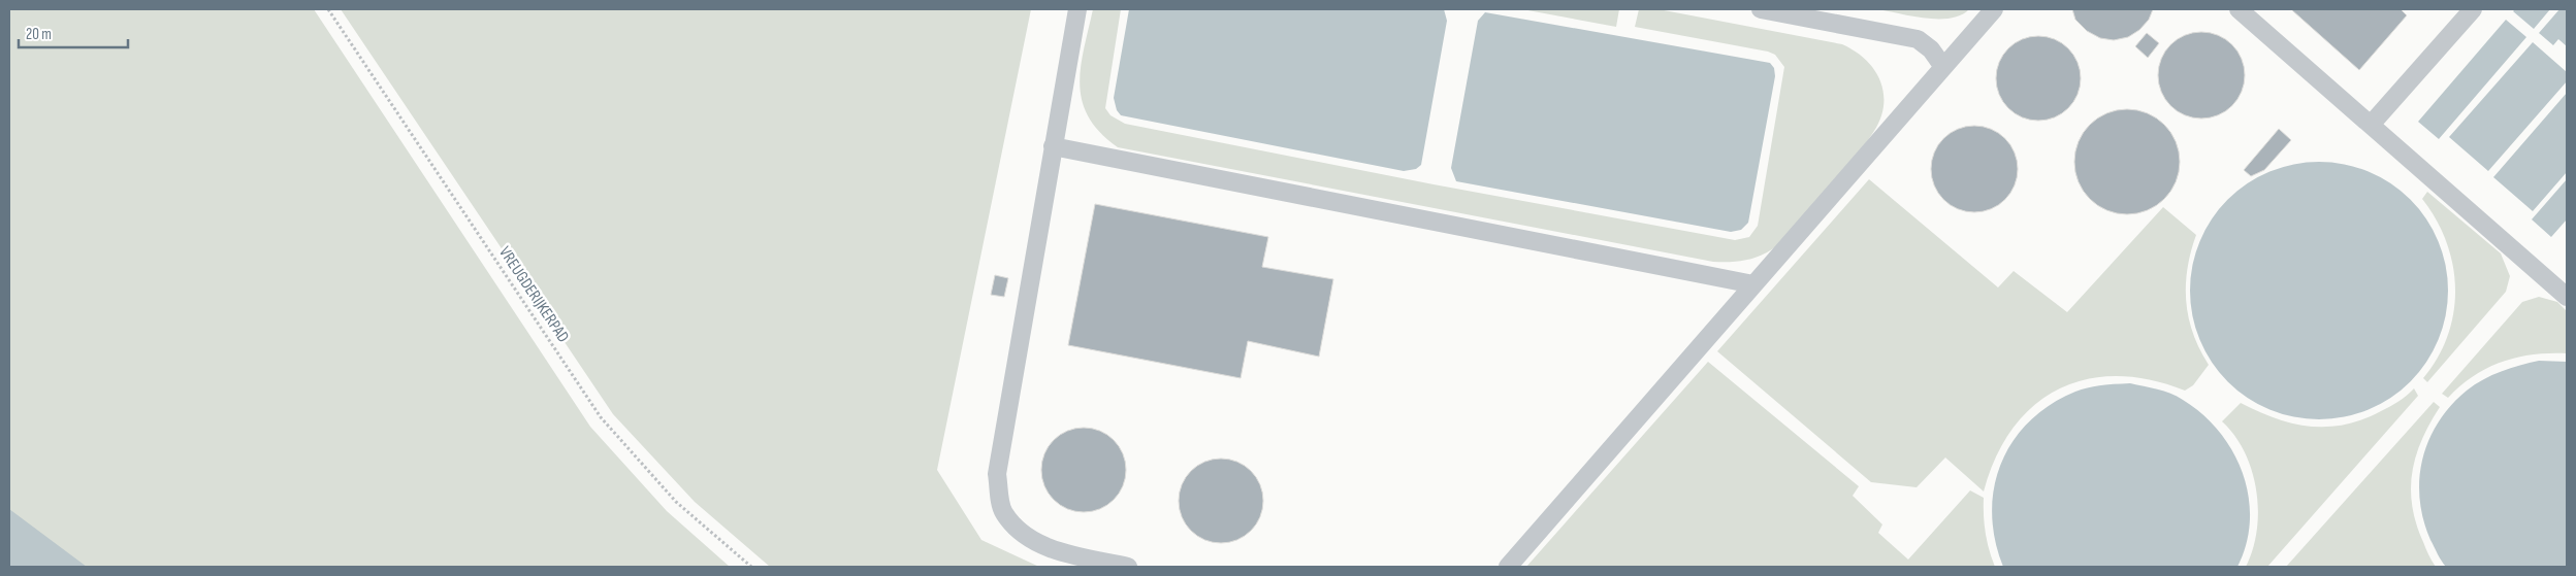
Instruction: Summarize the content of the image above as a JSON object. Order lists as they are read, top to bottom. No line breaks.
{"streets":{"path":["VREUGDERIJKERPAD"]},"scale_bar":"20 m"}
